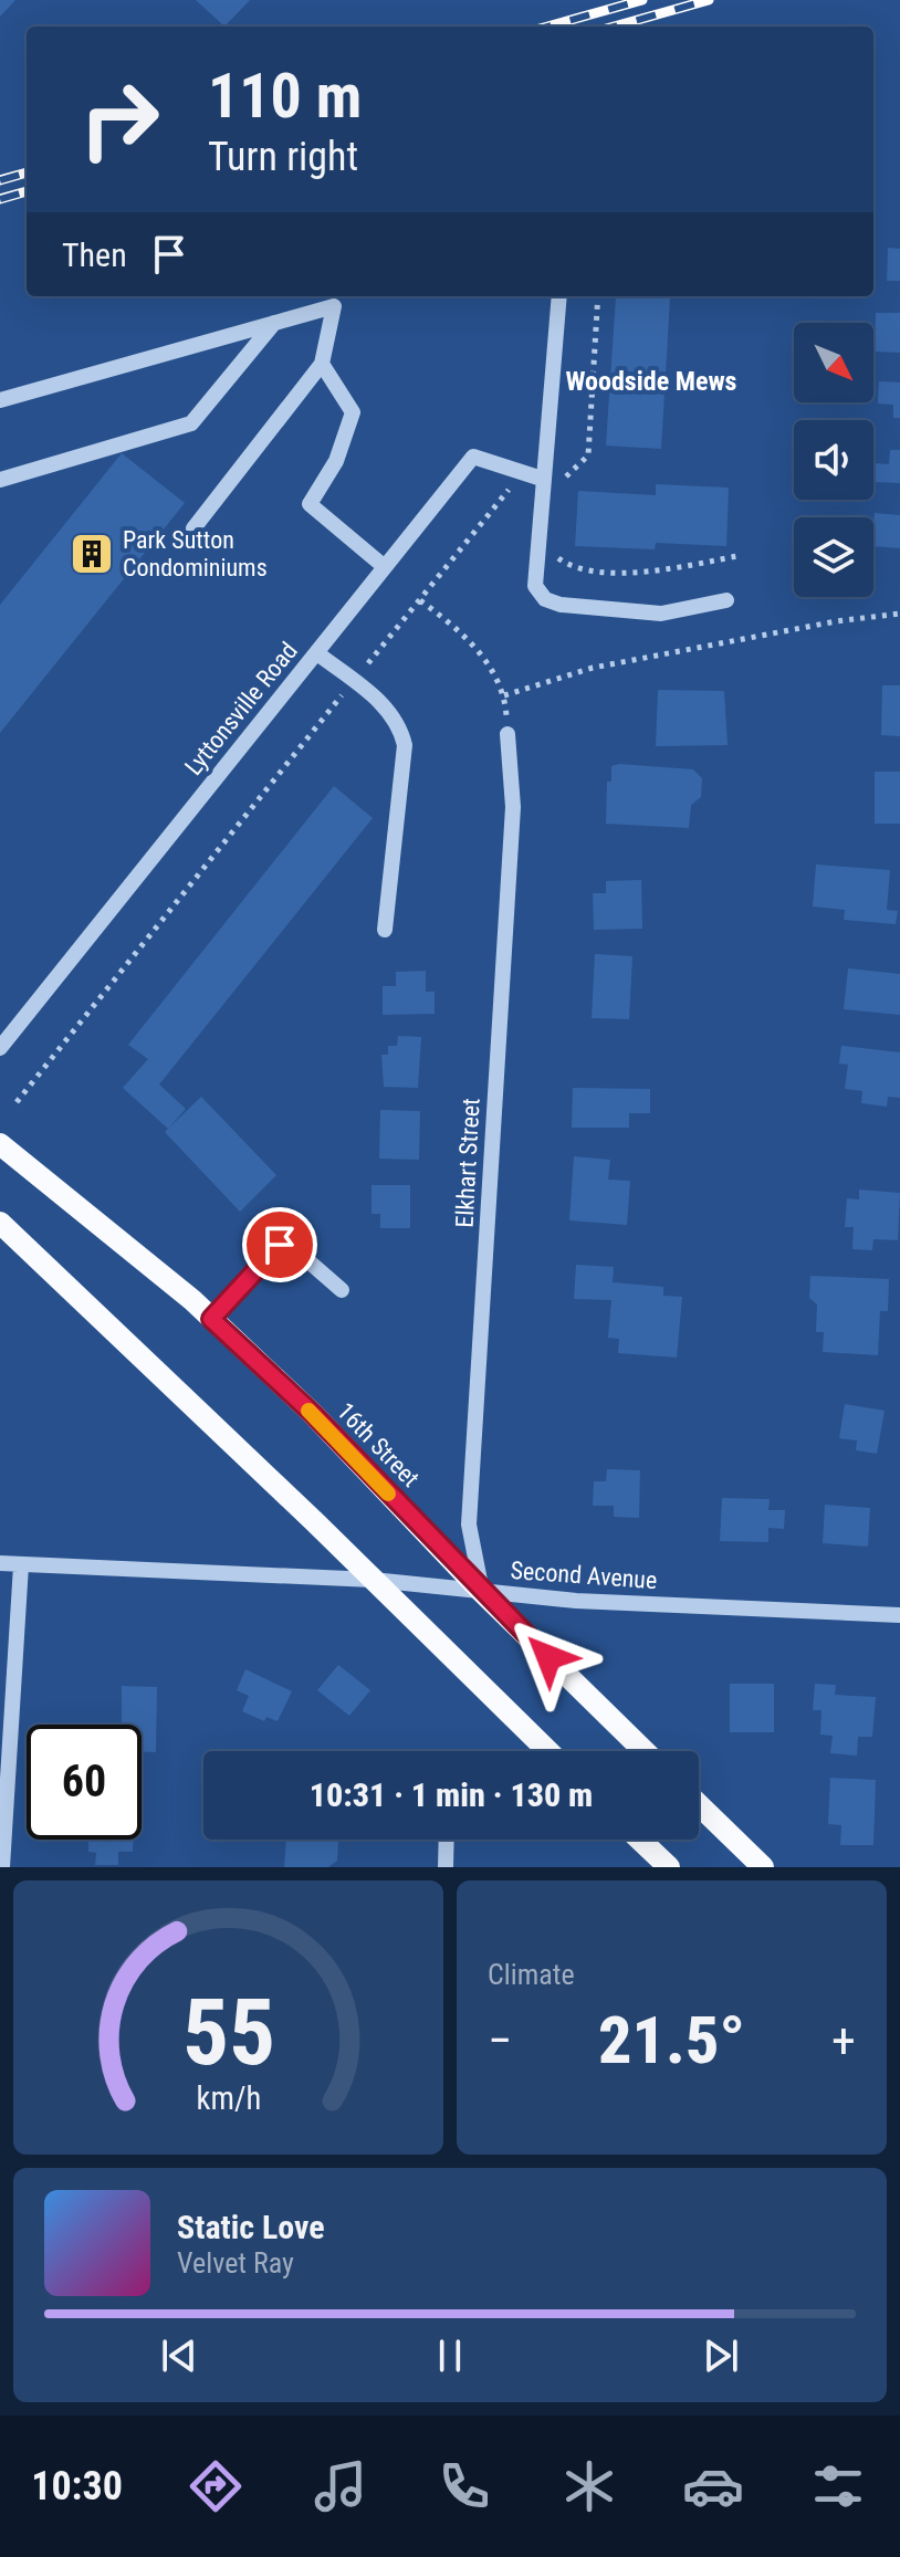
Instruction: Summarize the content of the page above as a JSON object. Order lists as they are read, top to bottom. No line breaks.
{"streets":{"main road":["16th Street"],"street":["Lyttonsville Road","Elkhart Street","Second Avenue"]},"crossings":[["Elkhart Street","16th Street"],["Elkhart Street","Second Avenue"],["16th Street","Second Avenue"]],"districts":["Woodside Mews"],"places":{"building":["Park Sutton Condominiums"]},"north":"bottom right","page":{"turn":["110 m","Turn right"],"then":"Then","limit":"60","trip":"10:31 · 1 min · 130 m","tile":"Climate","heat":["−","21.5°","+"],"song":["Static Love","Velvet Ray"],"tabs":"10:30","gauge":["55","km/h"]}}
